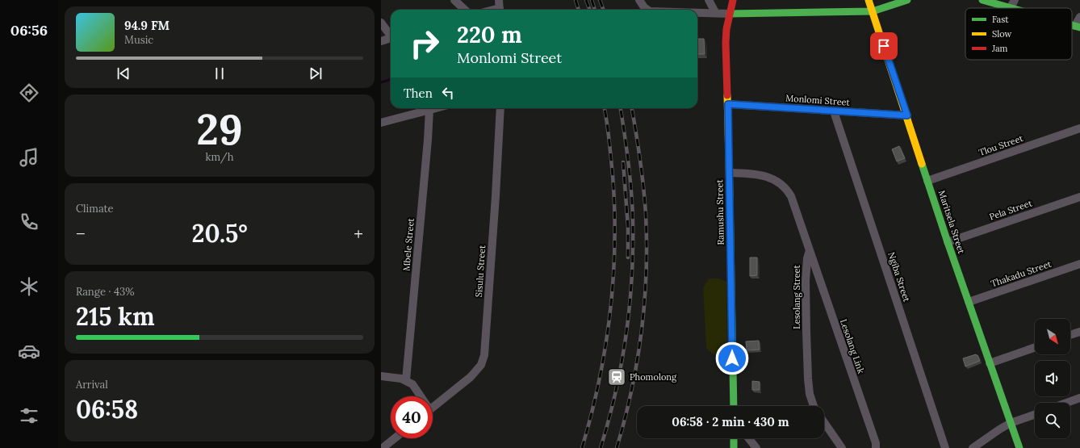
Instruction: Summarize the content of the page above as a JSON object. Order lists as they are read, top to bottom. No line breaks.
{"streets":{"street":["Monlomi Street","Tlou Street","Pela Street","Ramushu Street","Maritsela Street","Mbele Street","Sisulu Street","Thakadu Street","Ngiba Street","Lesolang Street","Lesolang Link"]},"crossings":[["Monlomi Street","Ramushu Street"],["Monlomi Street","Maritsela Street"],["Monlomi Street","Ngiba Street"],["Tlou Street","Maritsela Street"],["Pela Street","Maritsela Street"],["Ramushu Street","Lesolang Street"],["Maritsela Street","Thakadu Street"],["Lesolang Street","Lesolang Link"]],"places":{"station":["Phomolong"]},"legend":["Fast","Slow","Jam"],"north":"bottom right","page":{"tabs":"06:56","turn":["220 m","Monlomi Street"],"song":["94.9 FM","Music"],"then":"Then","tile":[["29","km/h"],"Climate",["Range · 43%","215 km"],["Arrival","06:58"]],"heat":["−","20.5°","+"],"limit":"40","trip":"06:58 · 2 min · 430 m"}}
